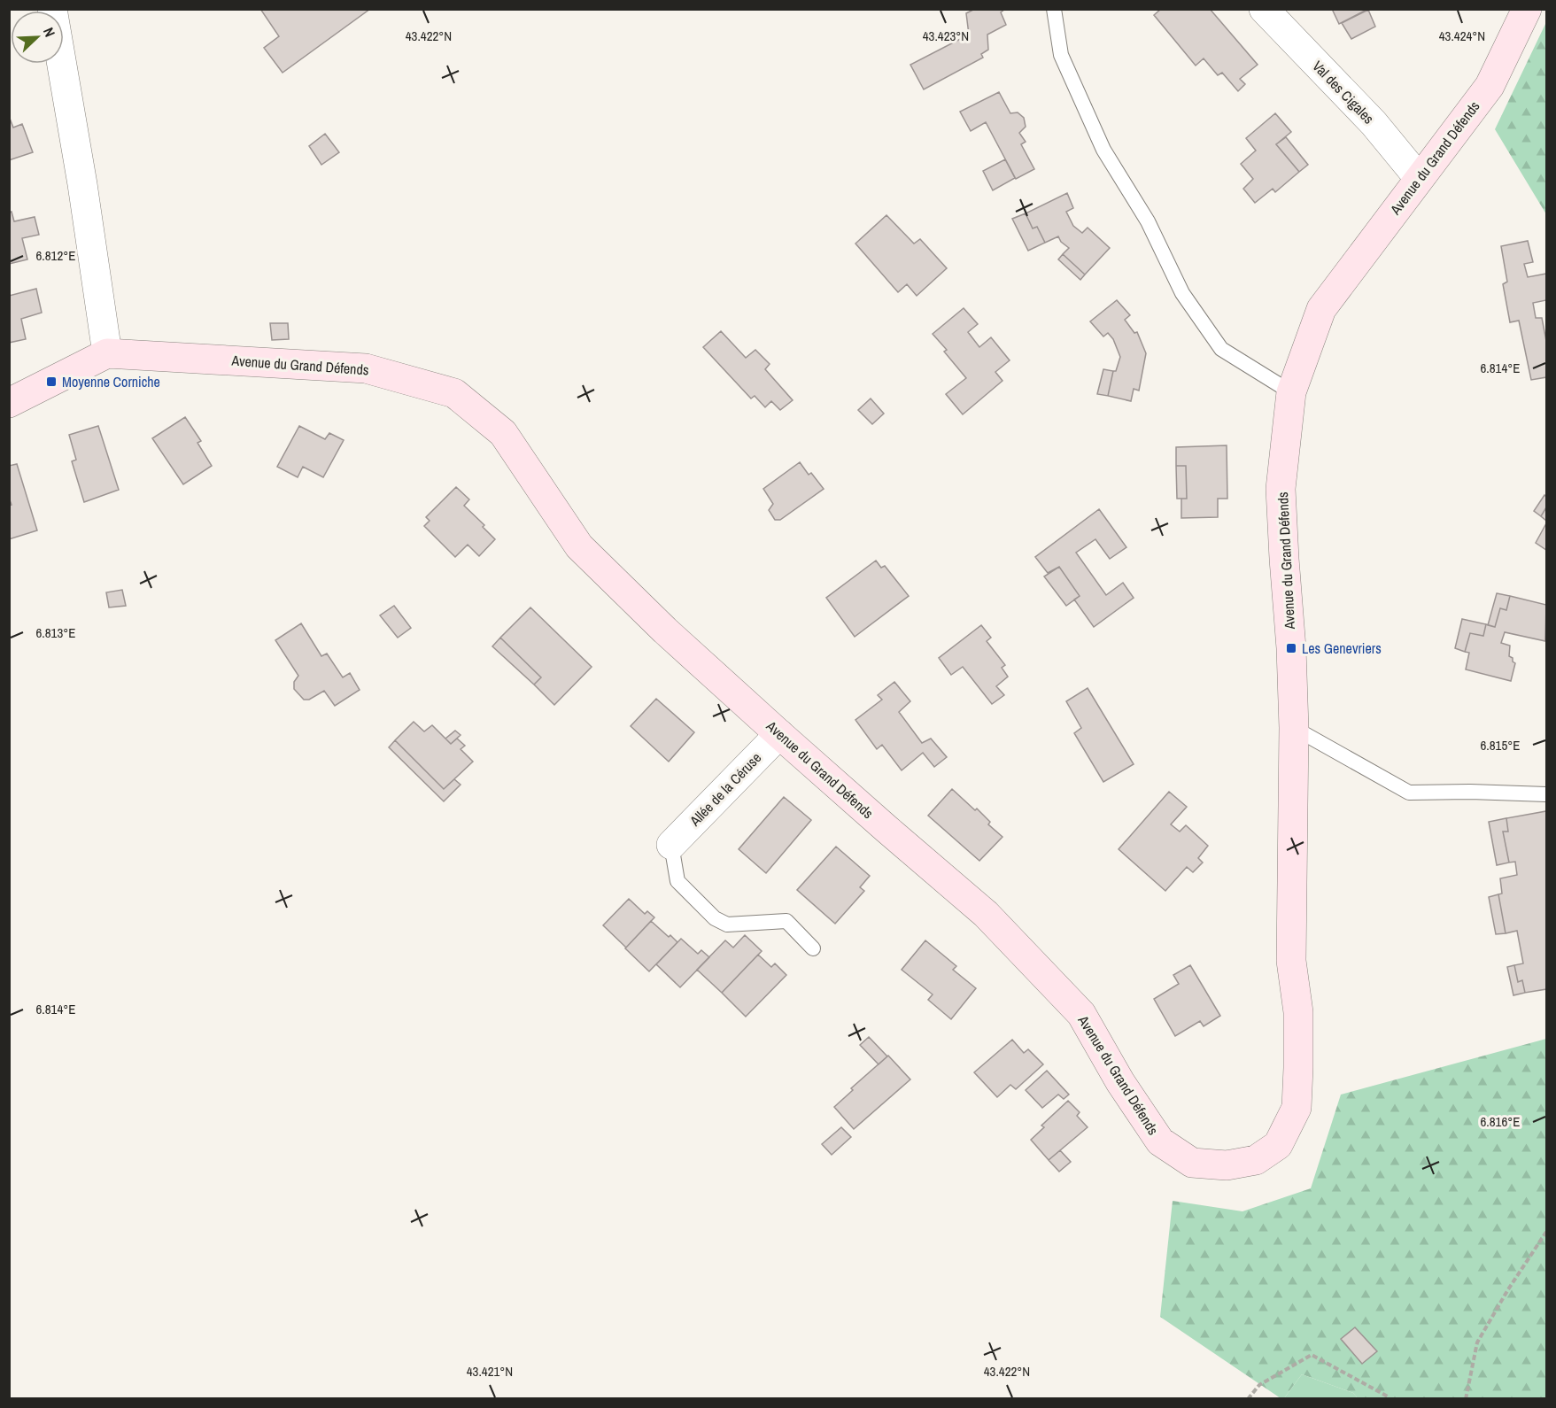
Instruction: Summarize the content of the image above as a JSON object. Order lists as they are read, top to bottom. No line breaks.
{"streets":{"street":["Val des Cigales","Avenue du Grand Défends","Allée de la Céruse"]},"crossings":[["Val des Cigales","Avenue du Grand Défends"],["Avenue du Grand Défends","Allée de la Céruse"]],"places":{"transit":["Moyenne Corniche","Les Genevriers"]},"north":"top right","coordinates":["43.422°N","43.423°N","43.424°N","6.812°E","6.814°E","6.813°E","6.815°E","6.816°E","43.421°N"]}
